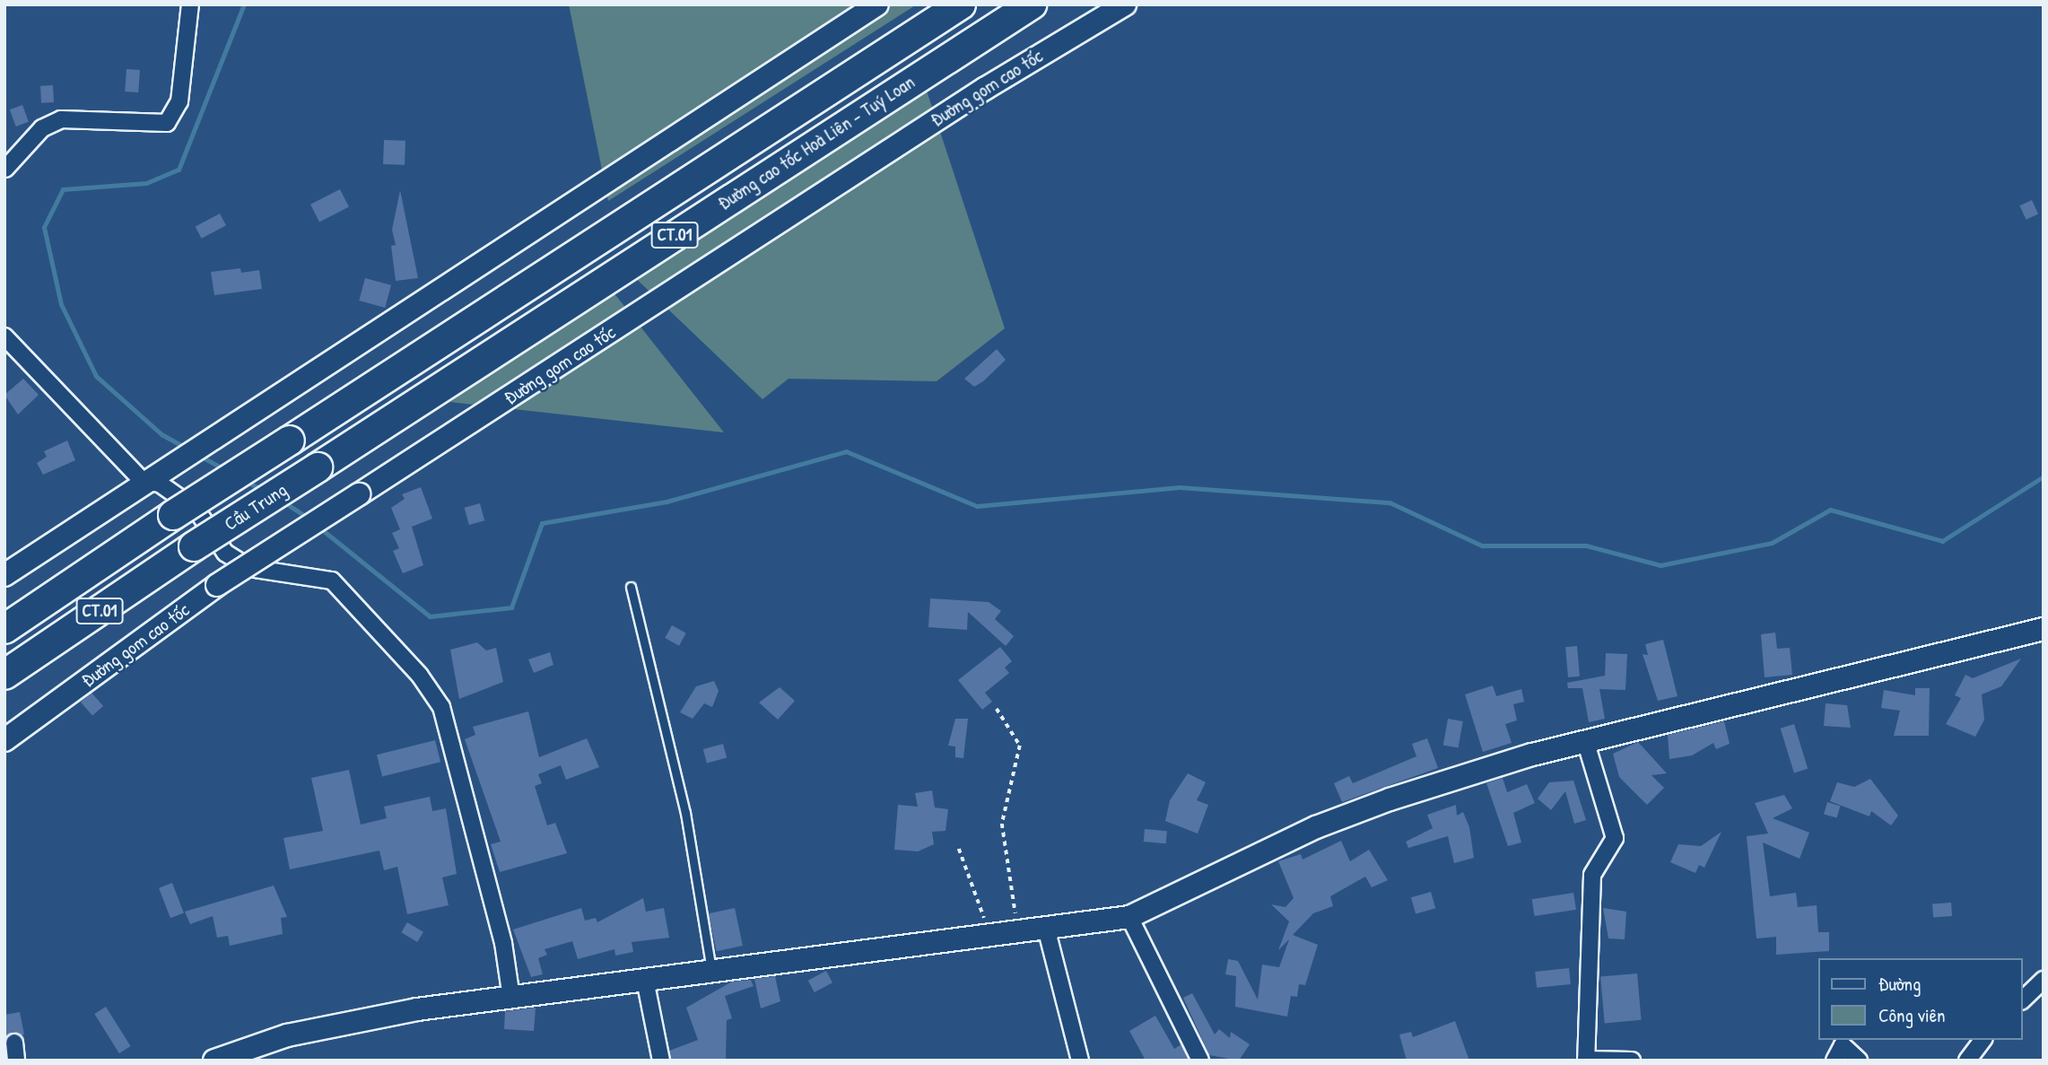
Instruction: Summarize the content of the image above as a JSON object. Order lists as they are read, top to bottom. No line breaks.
{"streets":{"highway":["Đường cao tốc Hoà Liên - Tuý Loan","CT.01","Cầu Trung"],"main road":["Đường gom cao tốc"]},"crossings":[["Đường cao tốc Hoà Liên - Tuý Loan","Cầu Trung"]],"legend":["Đường","Công viên"]}
